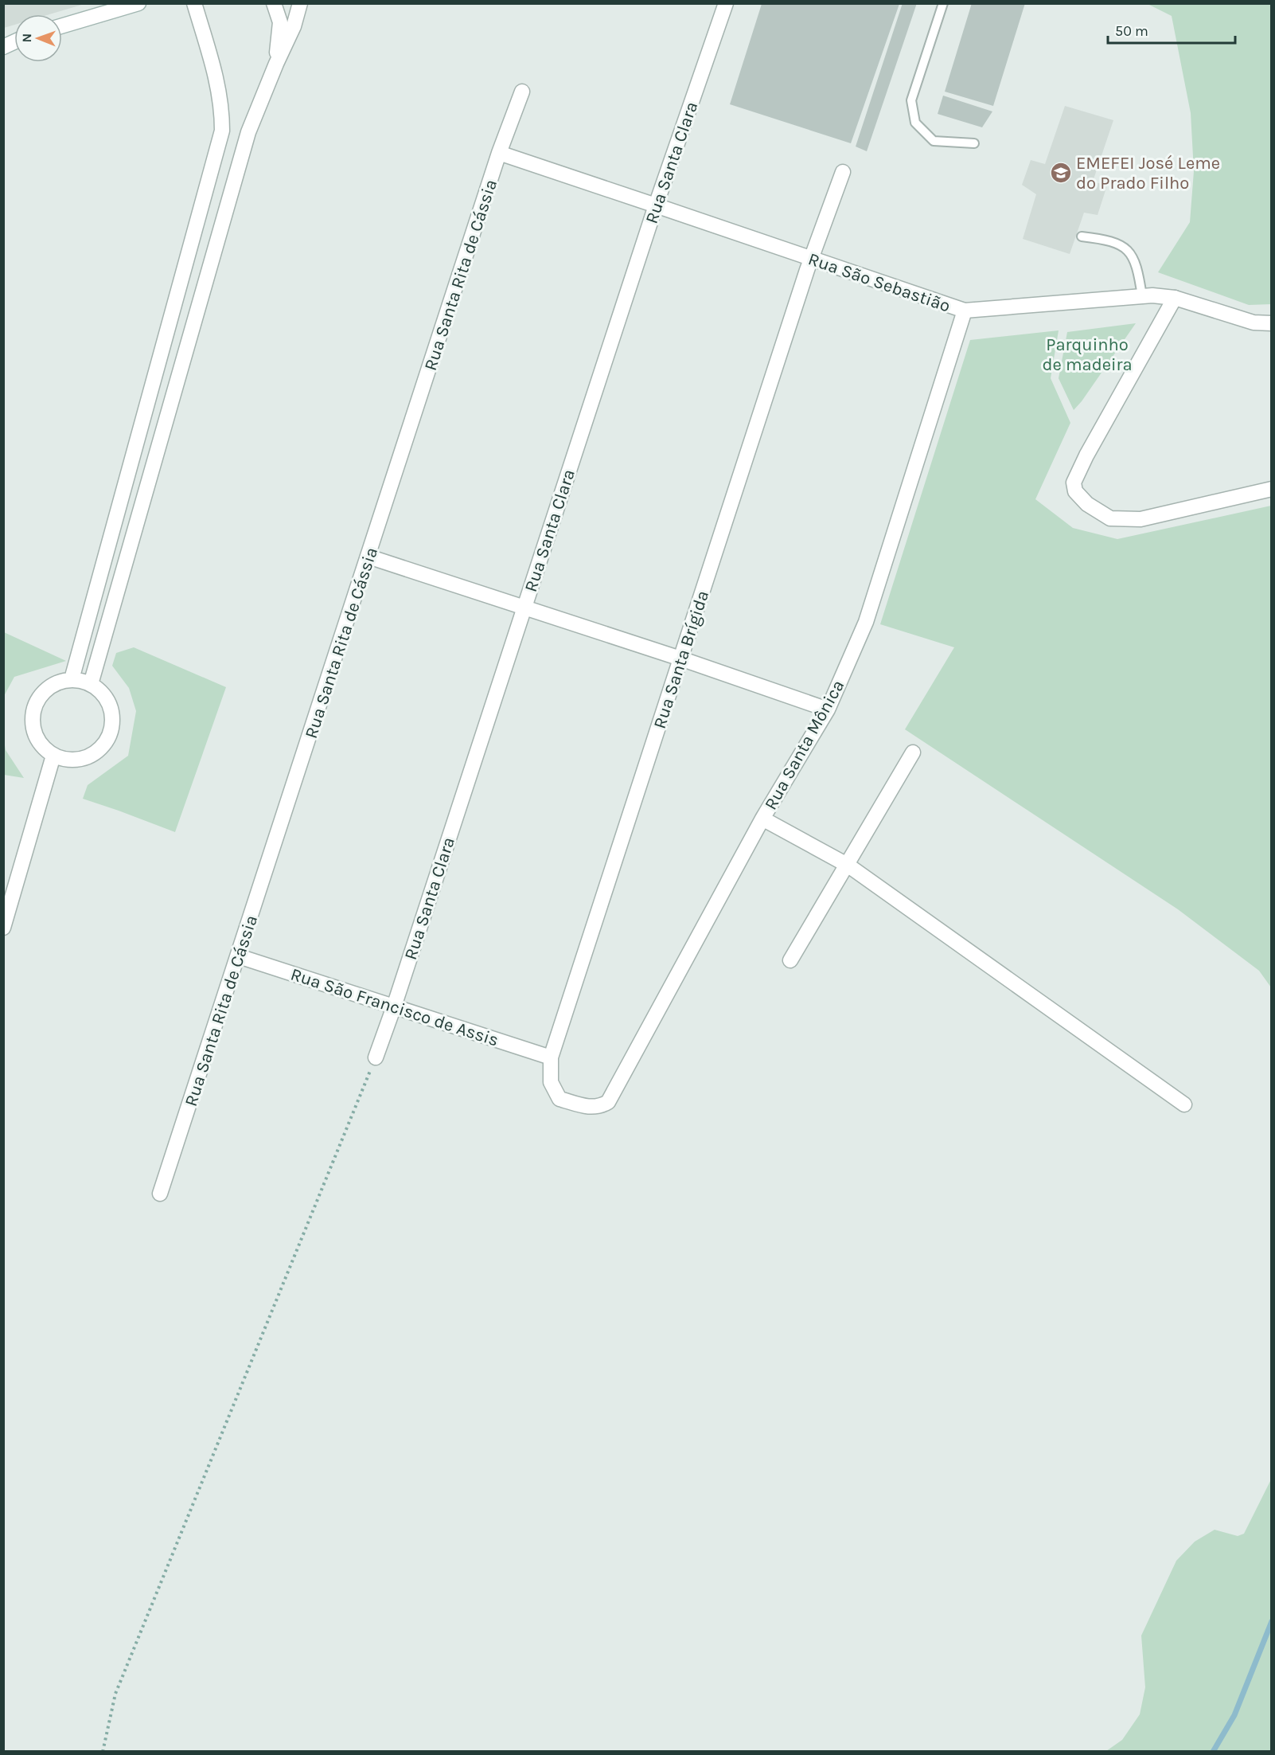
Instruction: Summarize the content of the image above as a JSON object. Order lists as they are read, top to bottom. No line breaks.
{"streets":{"street":["Rua Santa Clara","Rua Santa Rita de Cássia","Rua São Sebastião","Rua Santa Brígida","Rua Santa Mônica","Rua São Francisco de Assis"]},"crossings":[["Rua Santa Clara","Rua São Sebastião"],["Rua Santa Clara","Rua São Francisco de Assis"],["Rua Santa Rita de Cássia","Rua São Sebastião"],["Rua Santa Rita de Cássia","Rua São Francisco de Assis"],["Rua São Sebastião","Rua Santa Brígida"],["Rua São Sebastião","Rua Santa Mônica"],["Rua Santa Brígida","Rua Santa Mônica"],["Rua Santa Brígida","Rua São Francisco de Assis"]],"parks":["Parquinho de madeira"],"places":{"school or university":["EMEFEI José Leme do Prado Filho"]},"scale_bar":"50 m","north":"left"}
